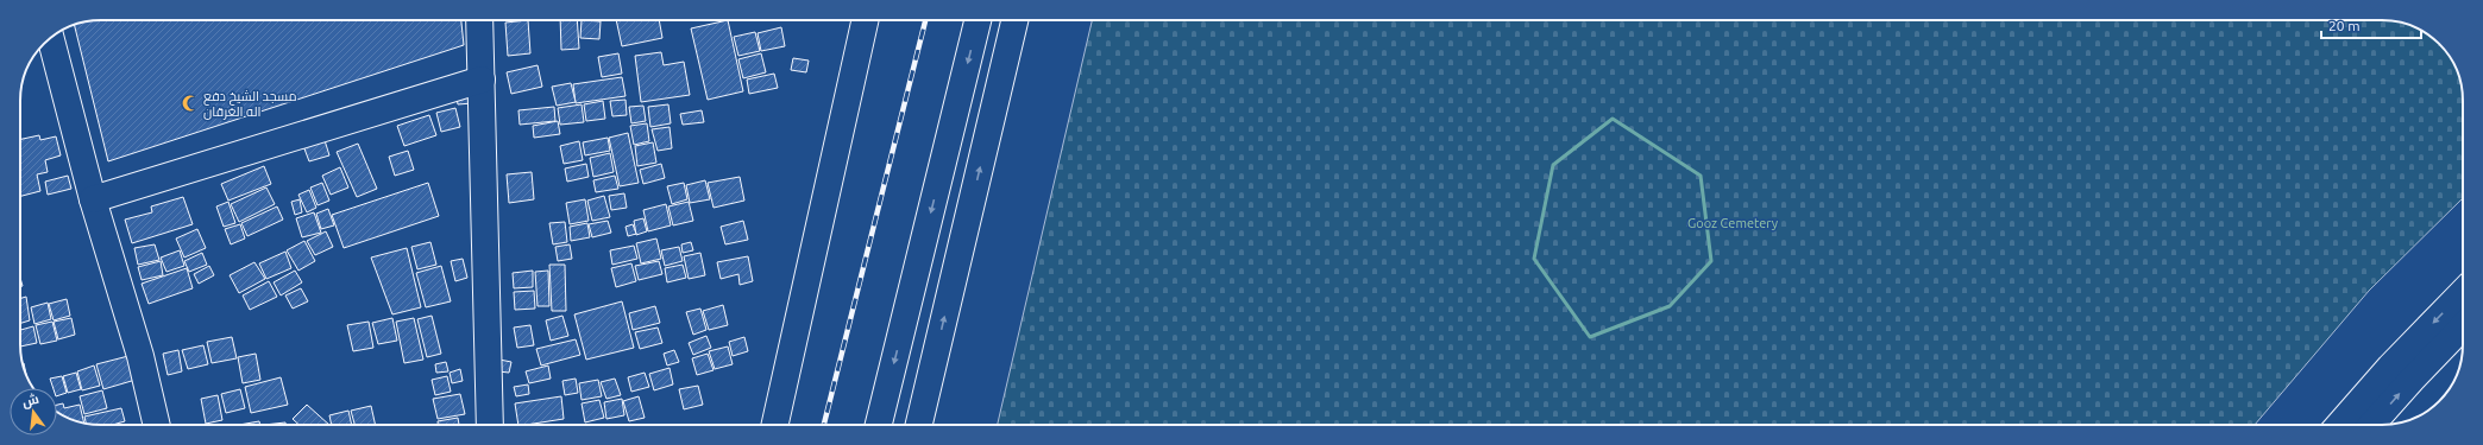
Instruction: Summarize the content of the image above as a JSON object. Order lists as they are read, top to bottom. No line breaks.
{"parks":["Gooz Cemetery"],"places":{"mosque":["مسجد الشيخ دفع اله الغرقان"]},"scale_bar":"20 m","north":"top"}
